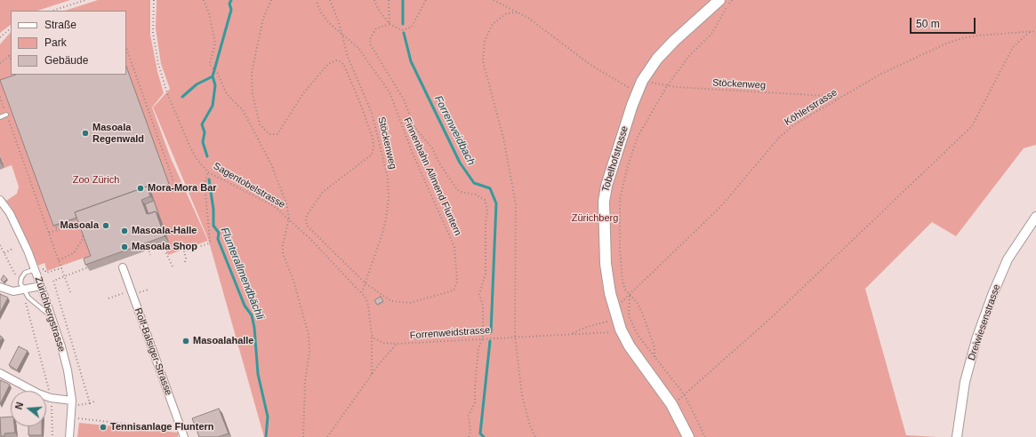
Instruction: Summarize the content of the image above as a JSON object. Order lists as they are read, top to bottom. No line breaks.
{"streets":{"main road":["Tobelhofstrasse"],"street":["Zürichbergstrasse","Dreiwiesenstrasse","Rolf-Balsiger-Strasse"],"path":["Stöckenweg","Köhlerstrasse","Finnenbahn Allmend Fluntern","Sagentobelstrasse","Forrenweidstrasse"]},"crossings":[["Stöckenweg","Köhlerstrasse"],["Stöckenweg","Tobelhofstrasse"],["Stöckenweg","Finnenbahn Allmend Fluntern"],["Stöckenweg","Sagentobelstrasse"],["Tobelhofstrasse","Forrenweidstrasse"],["Sagentobelstrasse","Forrenweidstrasse"]],"water":["Forrenweidbach","Flunterallmendbächli"],"parks":["Zoo Zürich","Zürichberg"],"places":["Masoala Regenwald","Mora-Mora Bar","Masoala","Masoala-Halle","Masoala Shop","Masoalahalle","Tennisanlage Fluntern"],"legend":["Straße","Park","Gebäude"],"scale_bar":"50 m","north":"left"}
